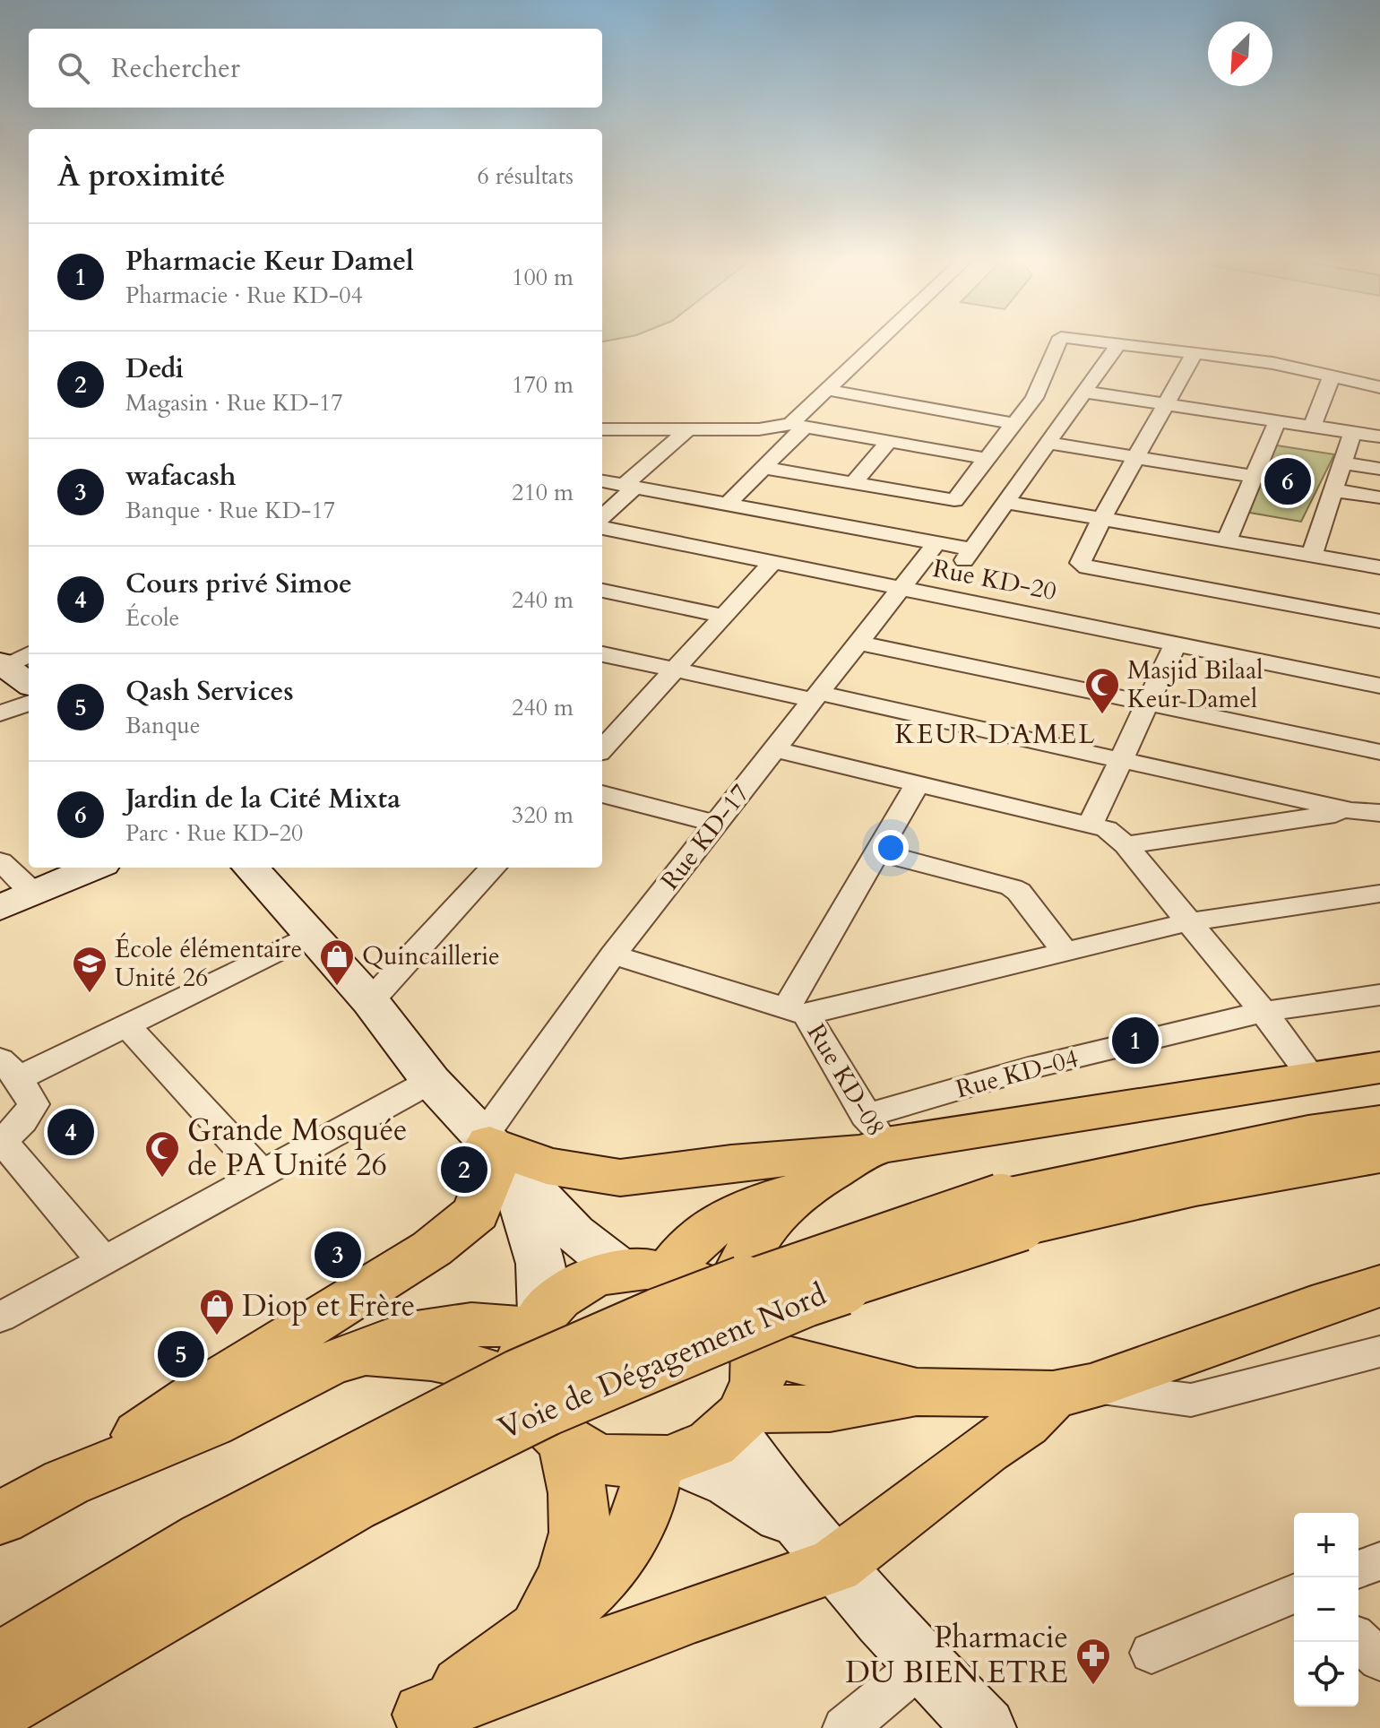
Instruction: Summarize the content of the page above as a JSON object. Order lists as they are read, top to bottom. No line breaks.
{"streets":{"main road":["Voie de Dégagement Nord"],"street":["Rue KD-20","Rue KD-17","Rue KD-04","Rue KD-08"]},"crossings":[["Rue KD-20","Rue KD-17"],["Rue KD-04","Rue KD-08"]],"districts":["KEUR DAMEL"],"places":{"mosque":["Masjid Bilaal Keur Damel","Grande Mosquée de PA Unité 26"],"shop":["Quincaillerie","Diop et Frère"],"school or university":["École élémentaire Unité 26"],"pharmacy":["Pharmacie DU BIEN ETRE"]},"north":"bottom left","page":{"search":"Rechercher","heading":["À proximité","6 résultats"],"list":[{"mark":"1","name":"Pharmacie Keur Damel","note":"Pharmacie · Rue KD-04","value":"100 m"},{"mark":"2","name":"Dedi","note":"Magasin · Rue KD-17","value":"170 m"},{"mark":"3","name":"wafacash","note":"Banque · Rue KD-17","value":"210 m"},{"mark":"4","name":"Cours privé Simoe","note":"École","value":"240 m"},{"mark":"5","name":"Qash Services","note":"Banque","value":"240 m"},{"mark":"6","name":"Jardin de la Cité Mixta","note":"Parc · Rue KD-20","value":"320 m"}],"pins":["6","1","4","2","3","5"],"map_buttons":["+","−"]}}
